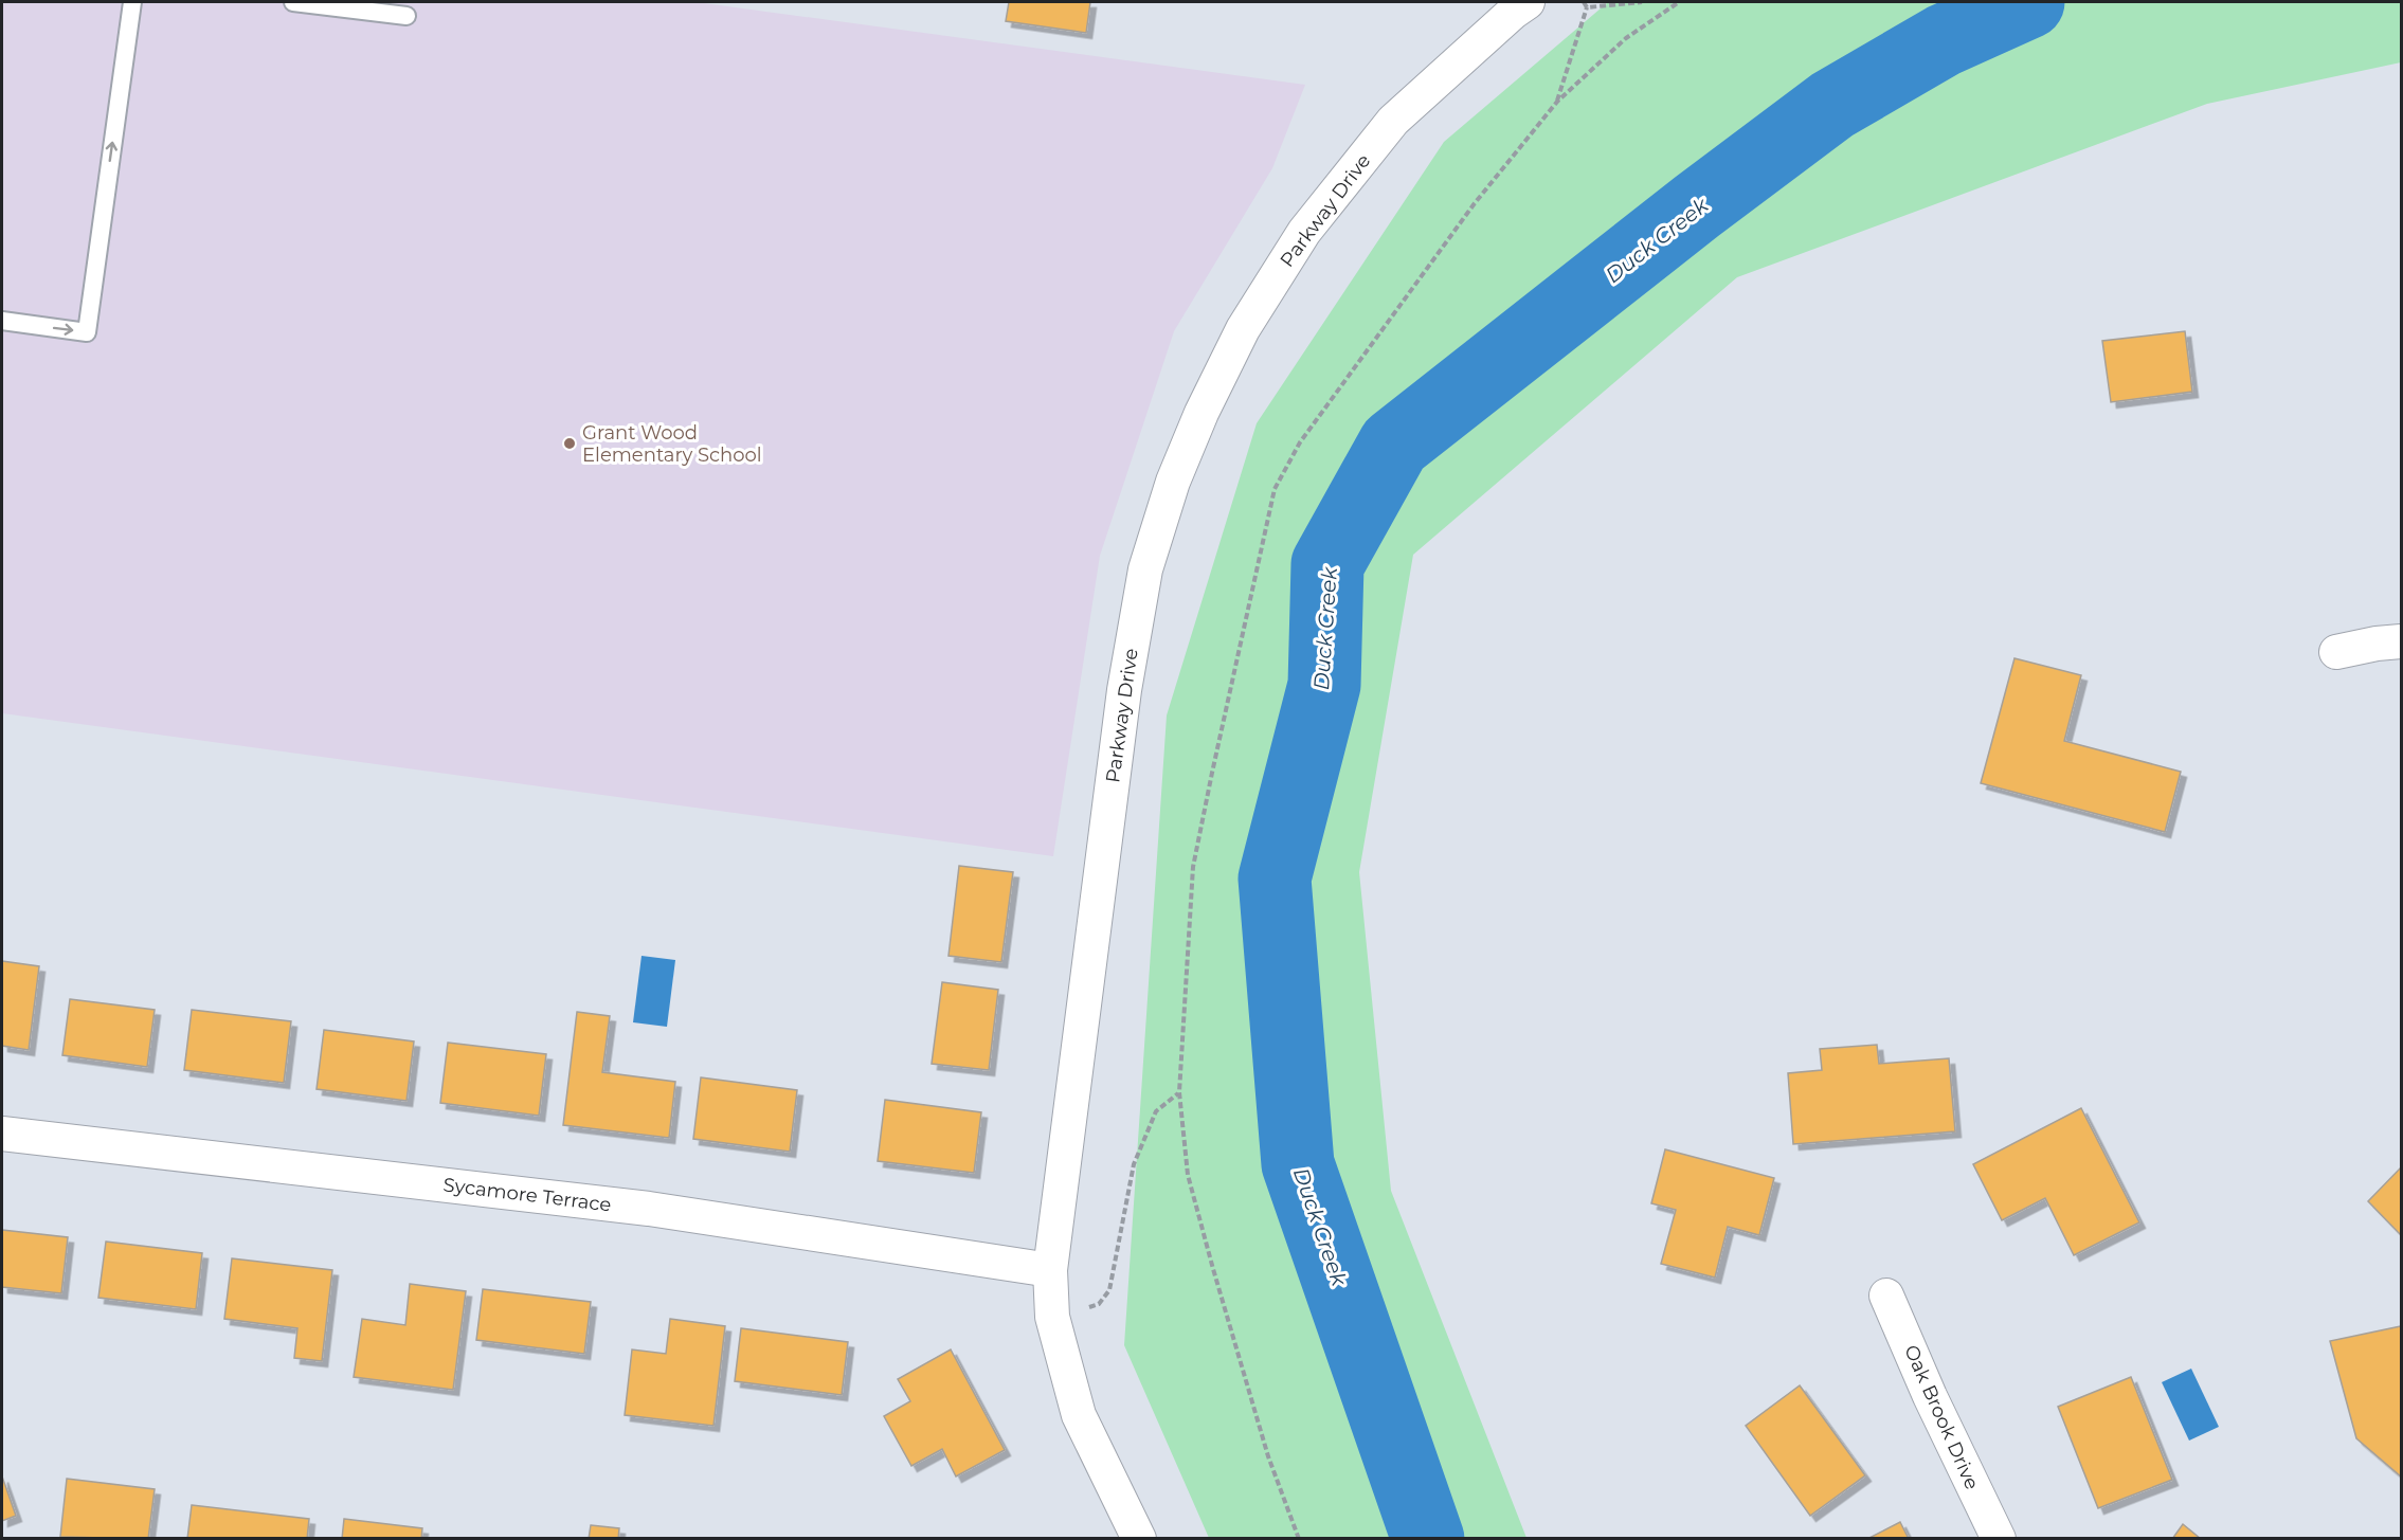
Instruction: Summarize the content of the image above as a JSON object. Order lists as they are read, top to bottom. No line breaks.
{"streets":{"street":["Parkway Drive","Sycamore Terrace","Oak Brook Drive"]},"crossings":[["Parkway Drive","Sycamore Terrace"]],"water":["Duck Creek"],"places":["Grant Wood Elementary School"]}
